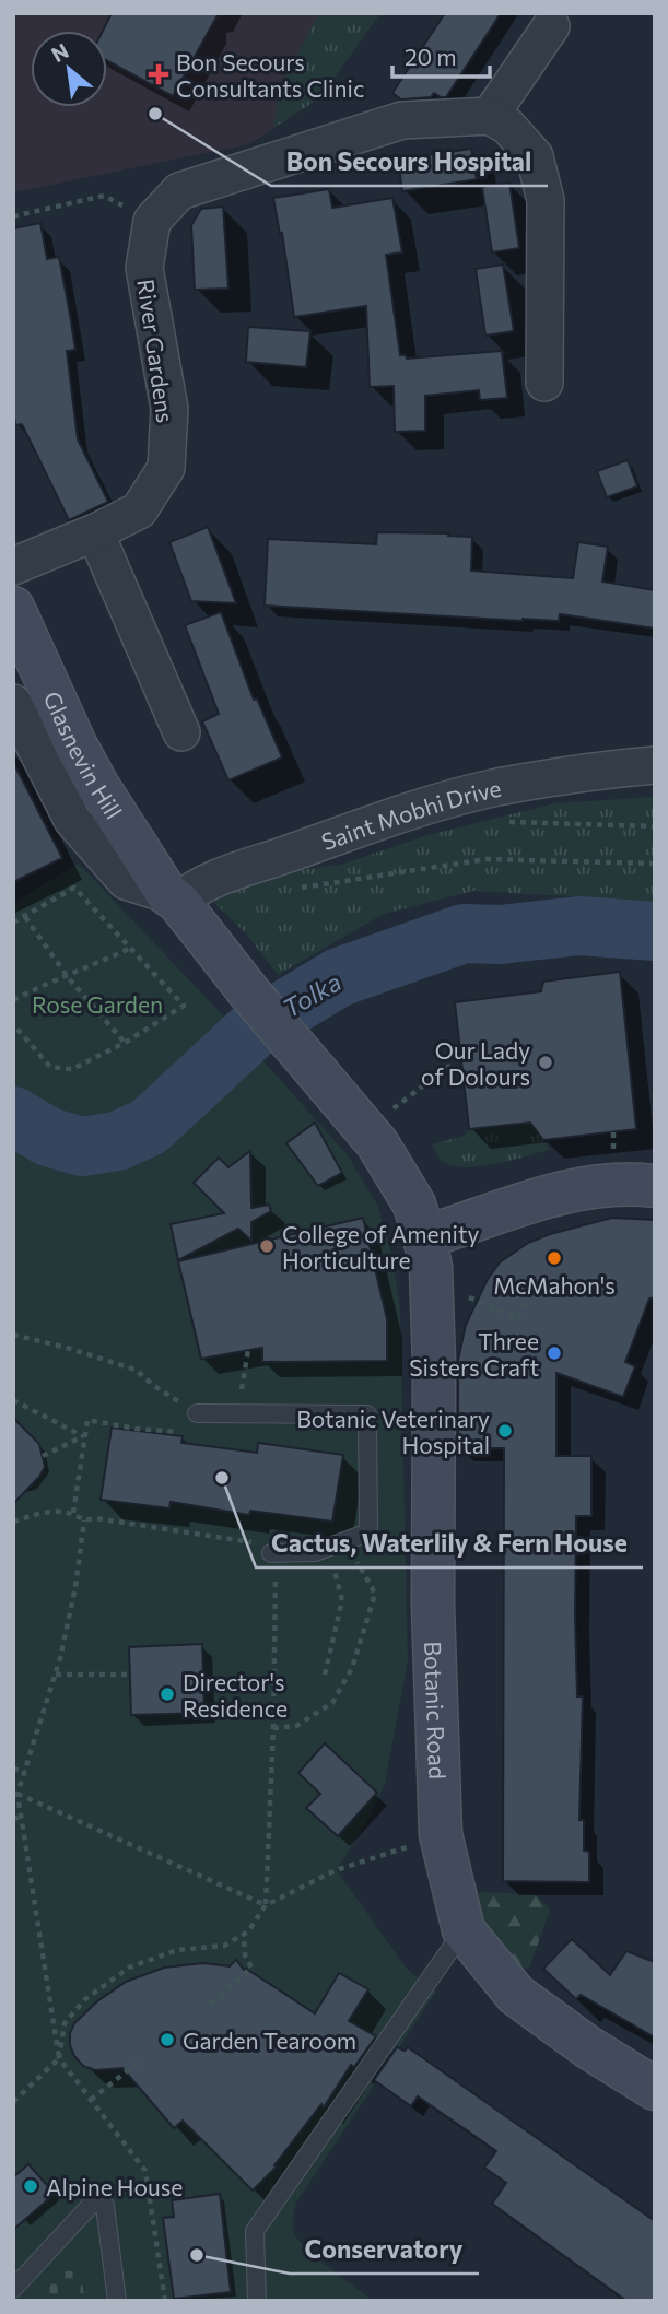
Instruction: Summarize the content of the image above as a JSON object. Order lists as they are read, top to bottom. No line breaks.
{"streets":{"street":["River Gardens","Glasnevin Hill","Saint Mobhi Drive","Botanic Road"]},"crossings":[["Glasnevin Hill","Saint Mobhi Drive"],["Glasnevin Hill","Botanic Road"]],"water":["Tolka"],"parks":["Rose Garden"],"places":{"health":["Bon Secours Consultants Clinic"],"other":["Bon Secours Hospital","Our Lady of Dolours","College of Amenity Horticulture","McMahon's","Three Sisters Craft","Botanic Veterinary Hospital","Cactus, Waterlily & Fern House","Director's Residence","Garden Tearoom","Alpine House","Conservatory"]},"scale_bar":"20 m","north":"top left"}
